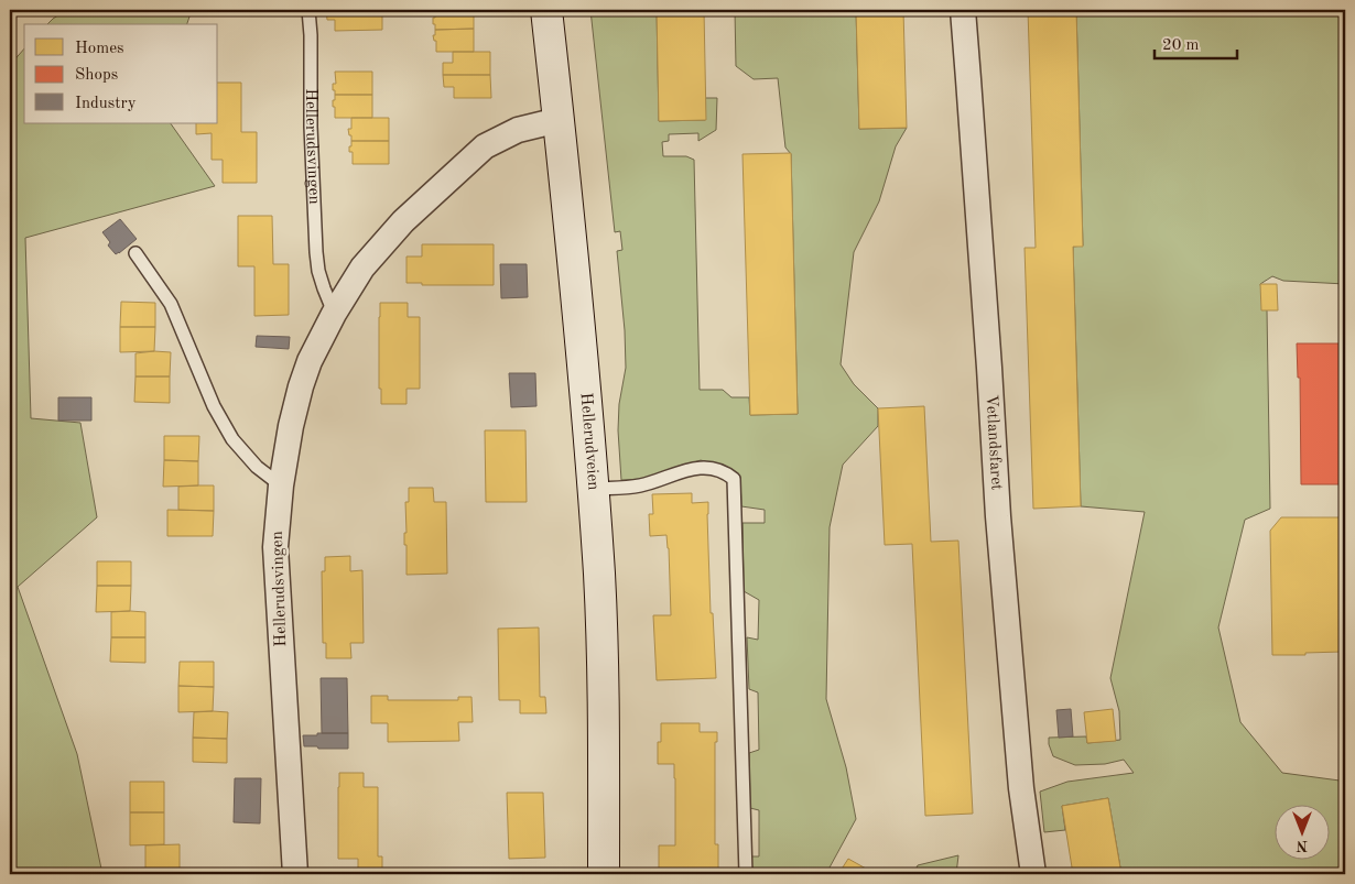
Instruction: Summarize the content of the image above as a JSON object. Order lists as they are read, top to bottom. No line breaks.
{"streets":{"main road":["Hellerudveien"],"street":["Hellerudsvingen","Vetlandsfaret"]},"crossings":[["Hellerudsvingen","Hellerudveien"]],"legend":["Homes","Shops","Industry"],"scale_bar":"20 m","north":"bottom"}
